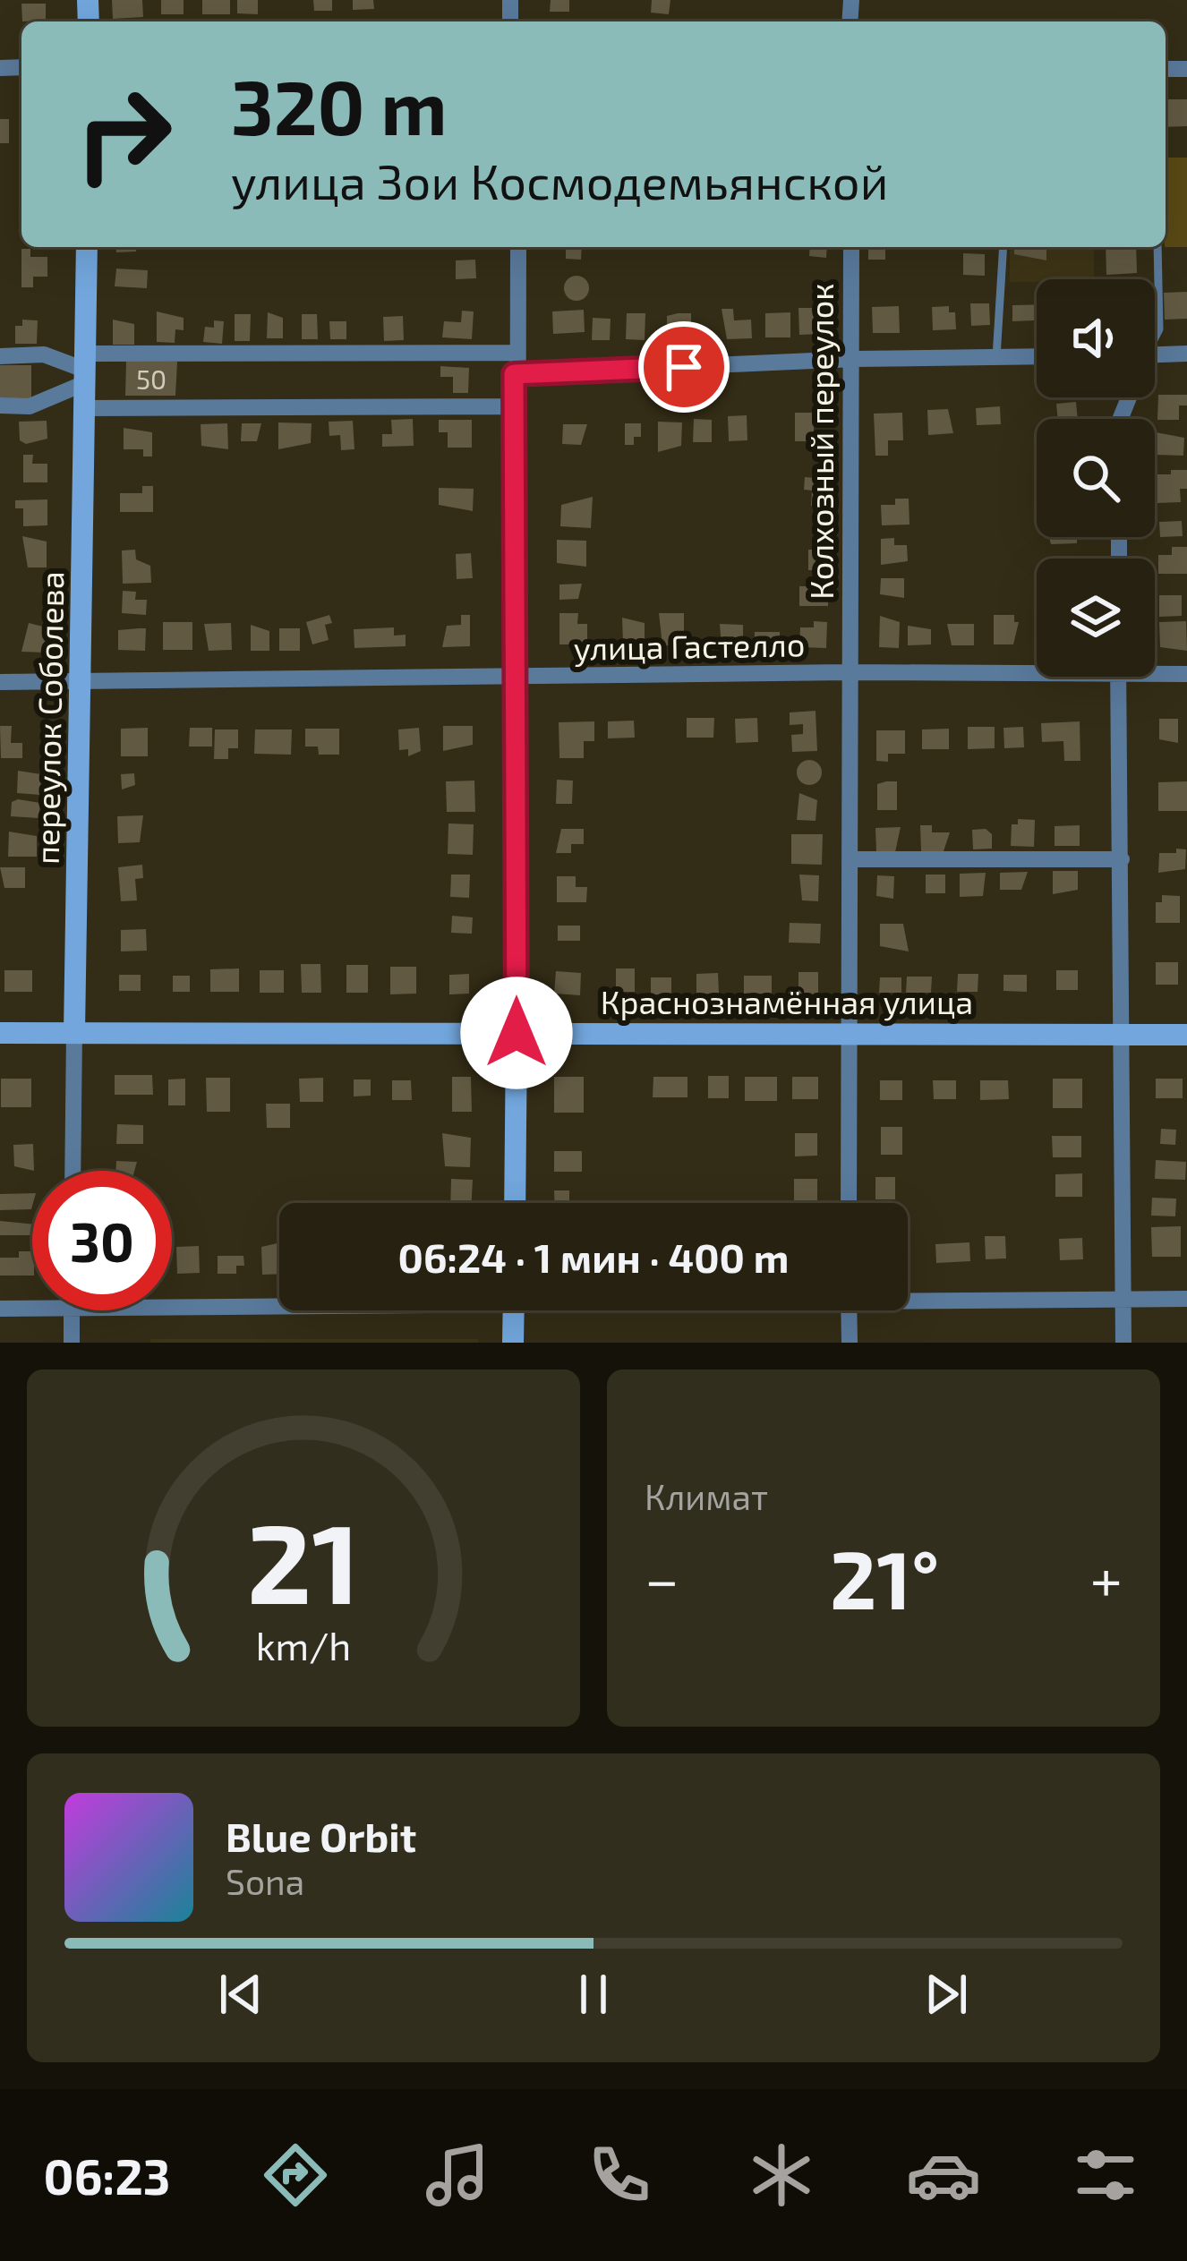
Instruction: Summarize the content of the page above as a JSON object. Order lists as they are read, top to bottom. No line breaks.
{"streets":{"main road":["переулок Соболева","Краснознамённая улица"],"street":["Колхозный переулок","улица Гастелло"]},"crossings":[["Колхозный переулок","улица Гастелло"],["Колхозный переулок","Краснознамённая улица"],["улица Гастелло","переулок Соболева"],["переулок Соболева","Краснознамённая улица"]],"house_numbers":["50"],"page":{"turn":["320 m","улица Зои Космодемьянской"],"limit":"30","trip":"06:24 · 1 мин · 400 m","tile":"Климат","heat":["−","21°","+"],"song":["Blue Orbit","Sona"],"tabs":"06:23","gauge":["21","km/h"]}}
